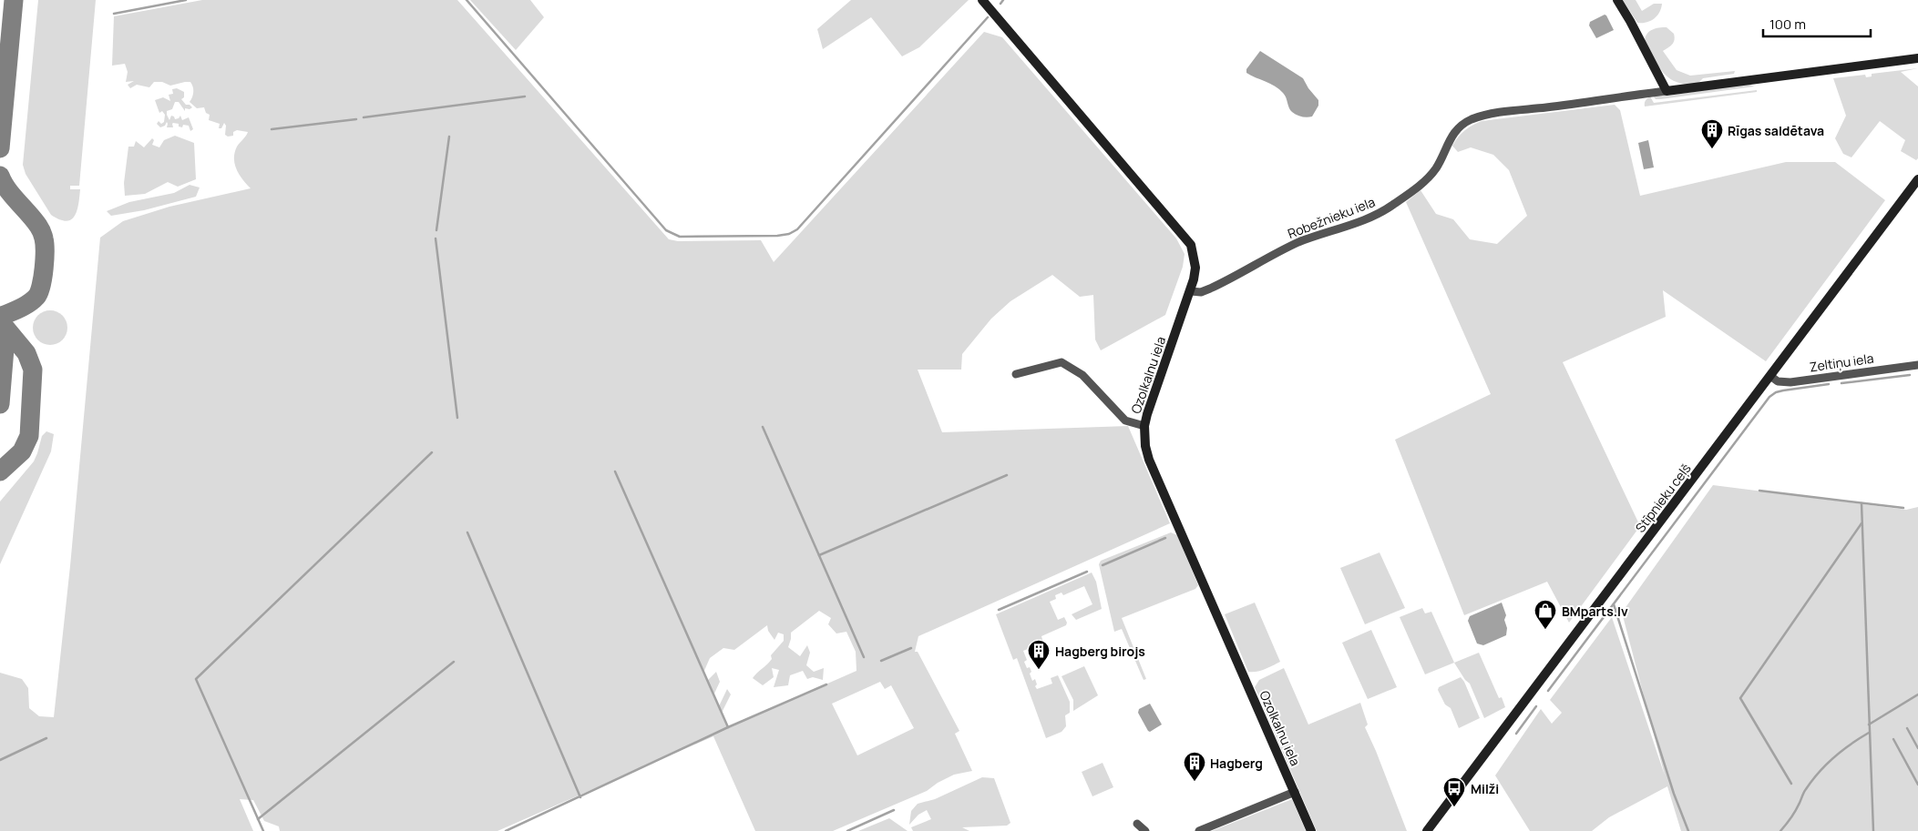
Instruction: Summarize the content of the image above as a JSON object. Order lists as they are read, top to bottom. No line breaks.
{"streets":{"street":["Robežnieku iela","Zeltiņu iela","Ozolkalnu iela","Stīpnieku ceļš"]},"crossings":[["Robežnieku iela","Ozolkalnu iela"],["Zeltiņu iela","Stīpnieku ceļš"]],"places":{"building":["Rīgas saldētava","Hagberg birojs","Hagberg"],"shop":["BMparts.lv"],"bus stop":["Milži"]},"scale_bar":"100 m"}
